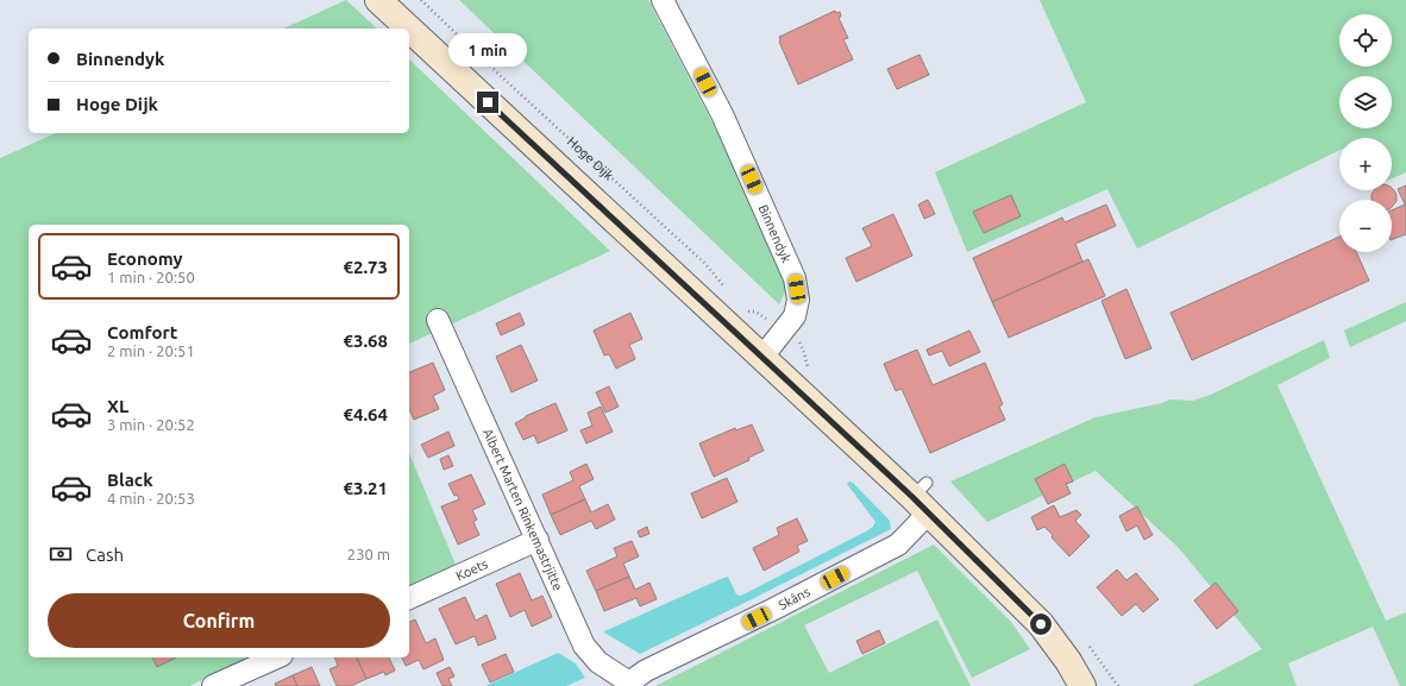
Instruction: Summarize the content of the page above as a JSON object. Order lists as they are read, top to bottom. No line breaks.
{"streets":{"street":["Binnendyk","Albert Marten Rinkemastrjitte","Koets","Skâns"],"path":["Hoge Dijk"]},"crossings":[["Albert Marten Rinkemastrjitte","Koets"],["Albert Marten Rinkemastrjitte","Skâns"]],"page":{"map_buttons":["+","−"],"banner":["Binnendyk","Hoge Dijk"],"bubble":"1 min","list":[{"name":"Economy","note":"1 min · 20:50","value":"€2.73"},{"name":"Comfort","note":"2 min · 20:51","value":"€3.68"},{"name":"XL","note":"3 min · 20:52","value":"€4.64"},{"name":"Black","note":"4 min · 20:53","value":"€3.21"}],"pay":["Cash","230 m"],"buttons":"Confirm"}}
